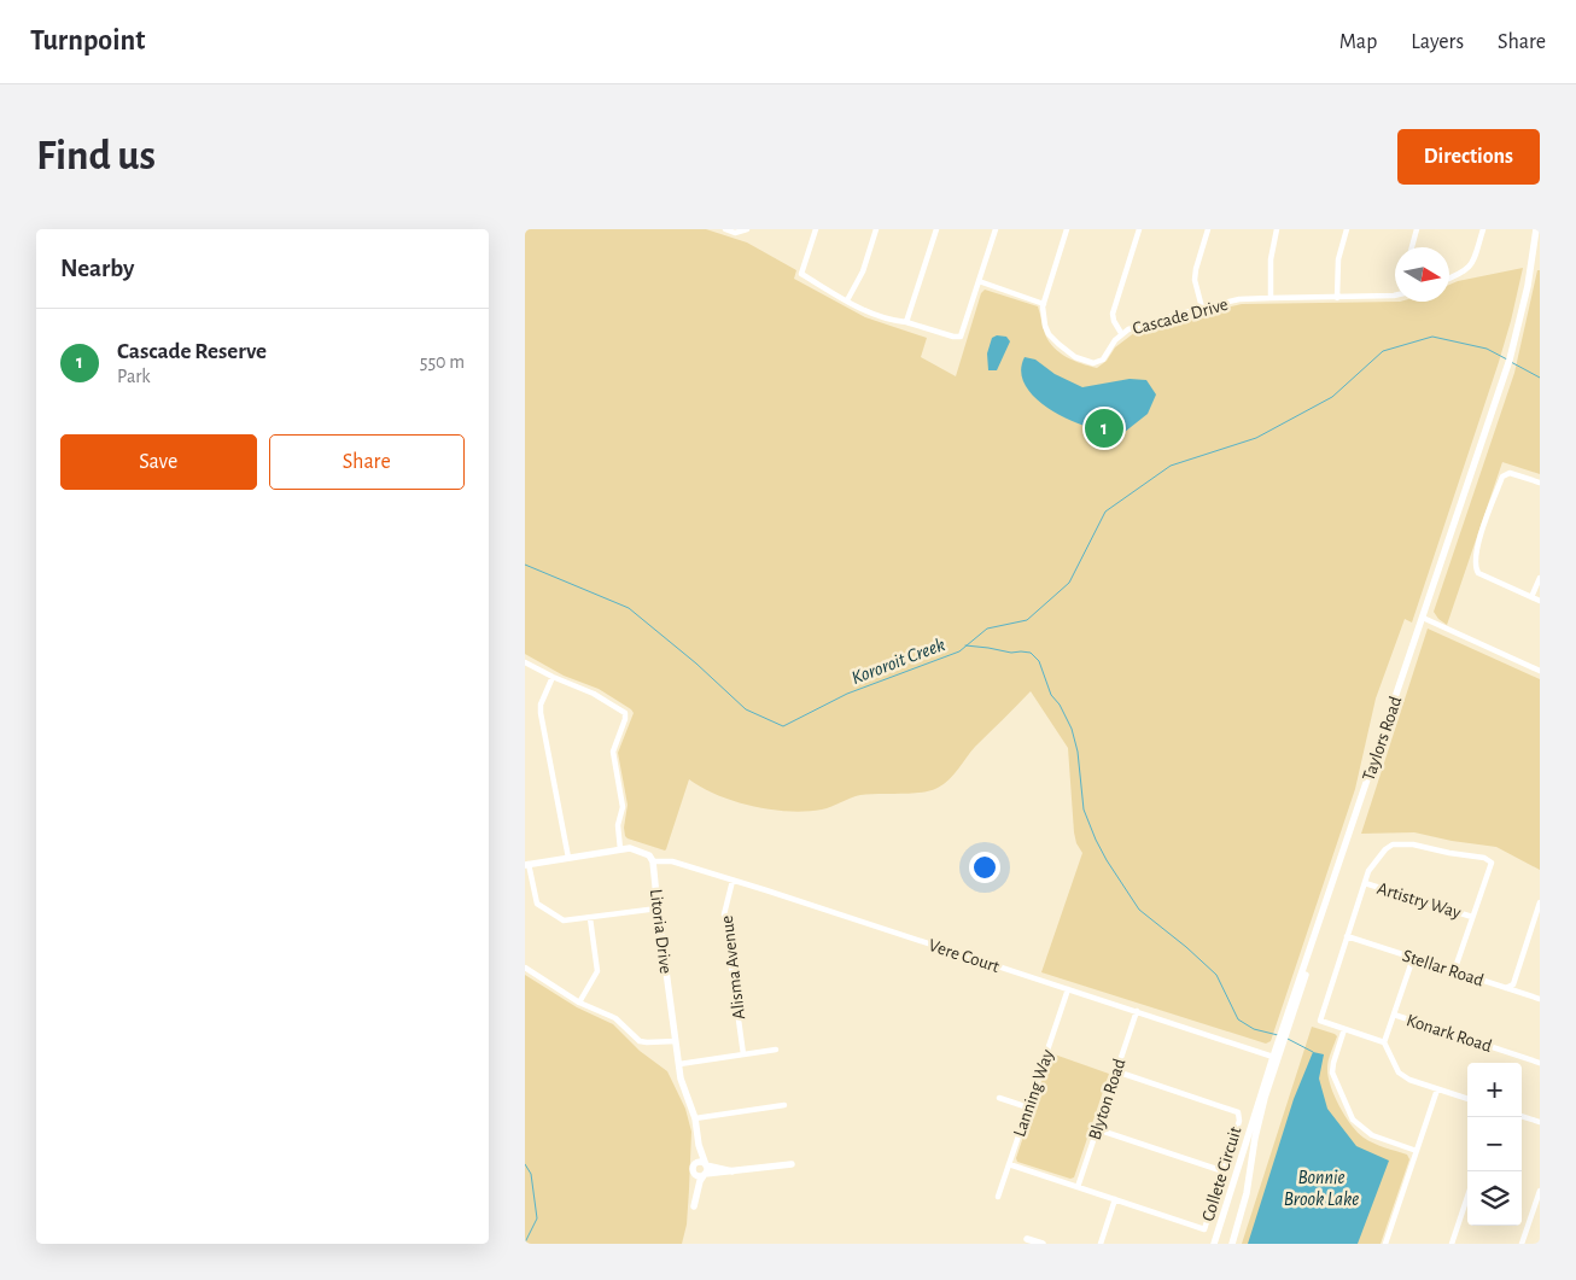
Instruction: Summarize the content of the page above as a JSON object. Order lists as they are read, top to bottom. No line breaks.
{"streets":{"street":["Cascade Drive","Taylors Road","Artistry Way","Litoria Drive","Vere Court","Alisma Avenue","Stellar Road","Konark Road","Lanning Way","Blyton Road","Collete Circuit"]},"crossings":[["Taylors Road","Vere Court"],["Litoria Drive","Vere Court"],["Vere Court","Alisma Avenue"],["Vere Court","Lanning Way"],["Vere Court","Blyton Road"],["Lanning Way","Collete Circuit"],["Blyton Road","Collete Circuit"]],"water":["Kororoit Creek","Bonnie Brook Lake"],"north":"right","page":{"header":"Turnpoint","nav":["Map","Layers","Share"],"buttons":["Directions",["Save","Share"]],"title":"Find us","heading":"Nearby","list":[{"mark":"1","name":"Cascade Reserve","note":"Park","value":"550 m"}],"pins":"1","map_buttons":["+","−"]}}
